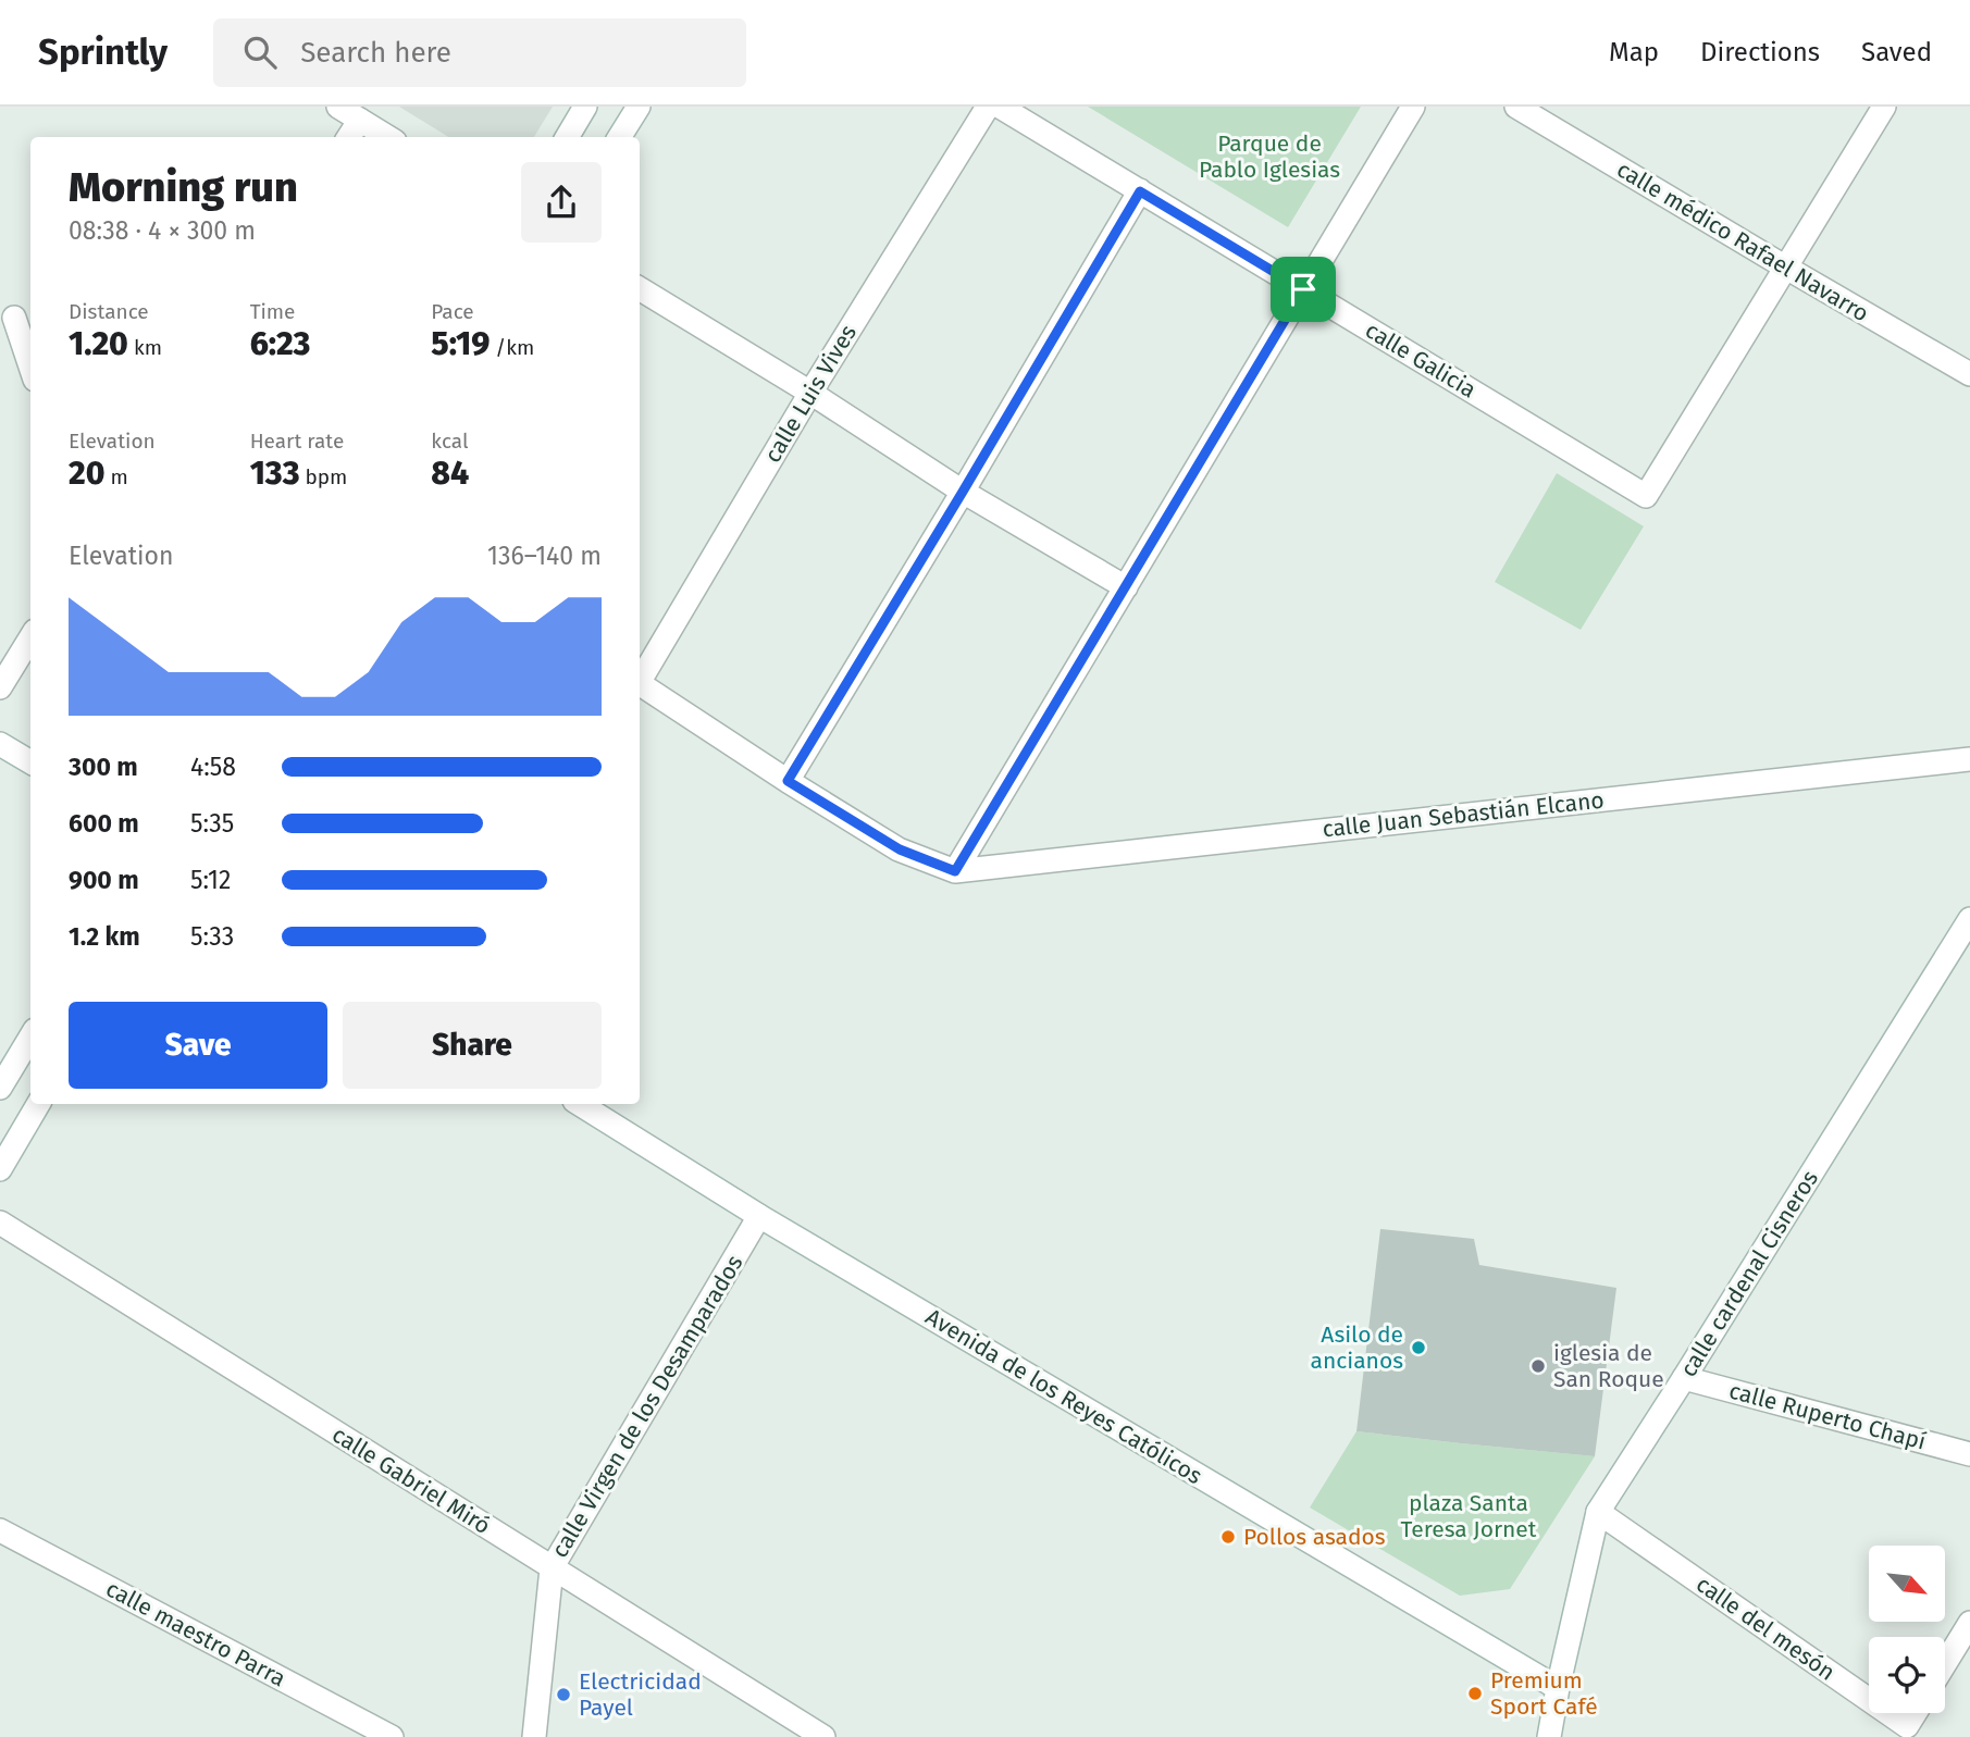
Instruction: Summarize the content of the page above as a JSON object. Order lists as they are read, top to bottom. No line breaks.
{"streets":{"street":["calle médico Rafael Navarro","calle Galicia","calle Luis Vives","calle Juan Sebastián Elcano","calle cardenal Cisneros","Avenida de los Reyes Católicos","calle Virgen de los Desamparados","calle Ruperto Chapí","calle Gabriel Miró","calle del mesón","calle maestro Parra"]},"crossings":[["calle médico Rafael Navarro","calle Galicia"],["calle cardenal Cisneros","Avenida de los Reyes Católicos"],["calle cardenal Cisneros","calle Ruperto Chapí"],["calle cardenal Cisneros","calle del mesón"],["Avenida de los Reyes Católicos","calle Virgen de los Desamparados"],["calle Virgen de los Desamparados","calle Gabriel Miró"]],"parks":["Parque de Pablo Iglesias","plaza Santa Teresa Jornet"],"places":["Asilo de ancianos","iglesia de San Roque","Pollos asados","Premium Sport Café","Electricidad Payel"],"north":"bottom right","page":{"header":"Sprintly","search":"Search here","nav":["Map","Directions","Saved"],"heading":["Morning run","08:38 · 4 × 300 m"],"stats":[["Distance","1.20 km"],["Time","6:23"],["Pace","5:19 /km"],["Elevation","20 m"],["Heart rate","133 bpm"],["kcal","84"]],"chart":["Elevation","136–140 m"],"list":[{"name":"300 m","note":"4:58"},{"name":"600 m","note":"5:35"},{"name":"900 m","note":"5:12"},{"name":"1.2 km","note":"5:33"}],"buttons":["Save","Share"]}}
